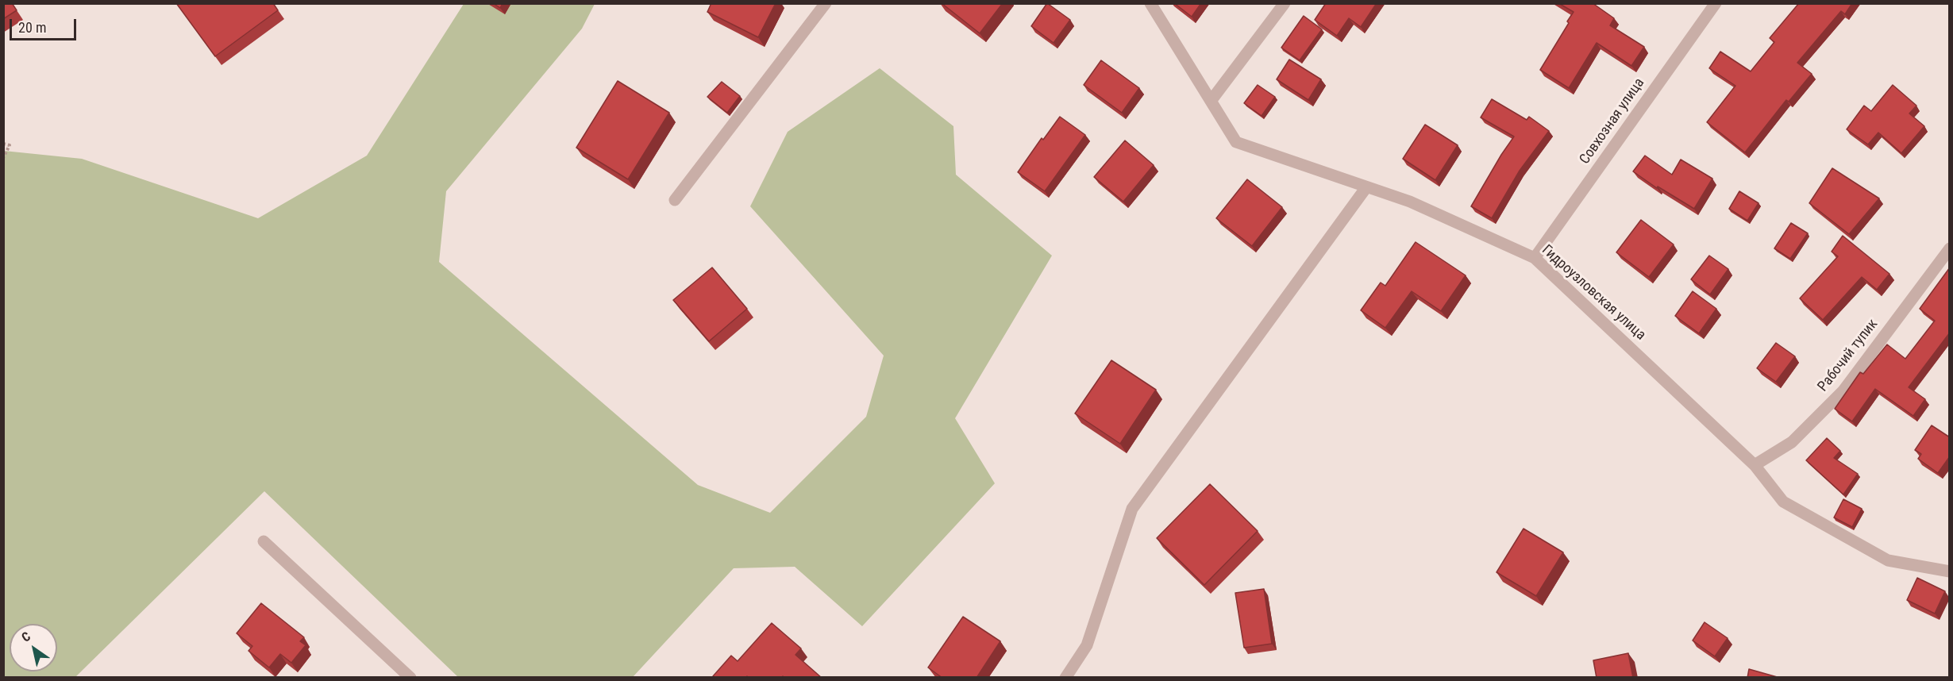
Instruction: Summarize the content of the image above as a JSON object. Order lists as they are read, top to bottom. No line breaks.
{"streets":{"street":["Совхозная улица","Гидроузловская улица","Рабочий тупик"]},"crossings":[["Совхозная улица","Гидроузловская улица"],["Гидроузловская улица","Рабочий тупик"]],"scale_bar":"20 m","north":"top left"}
